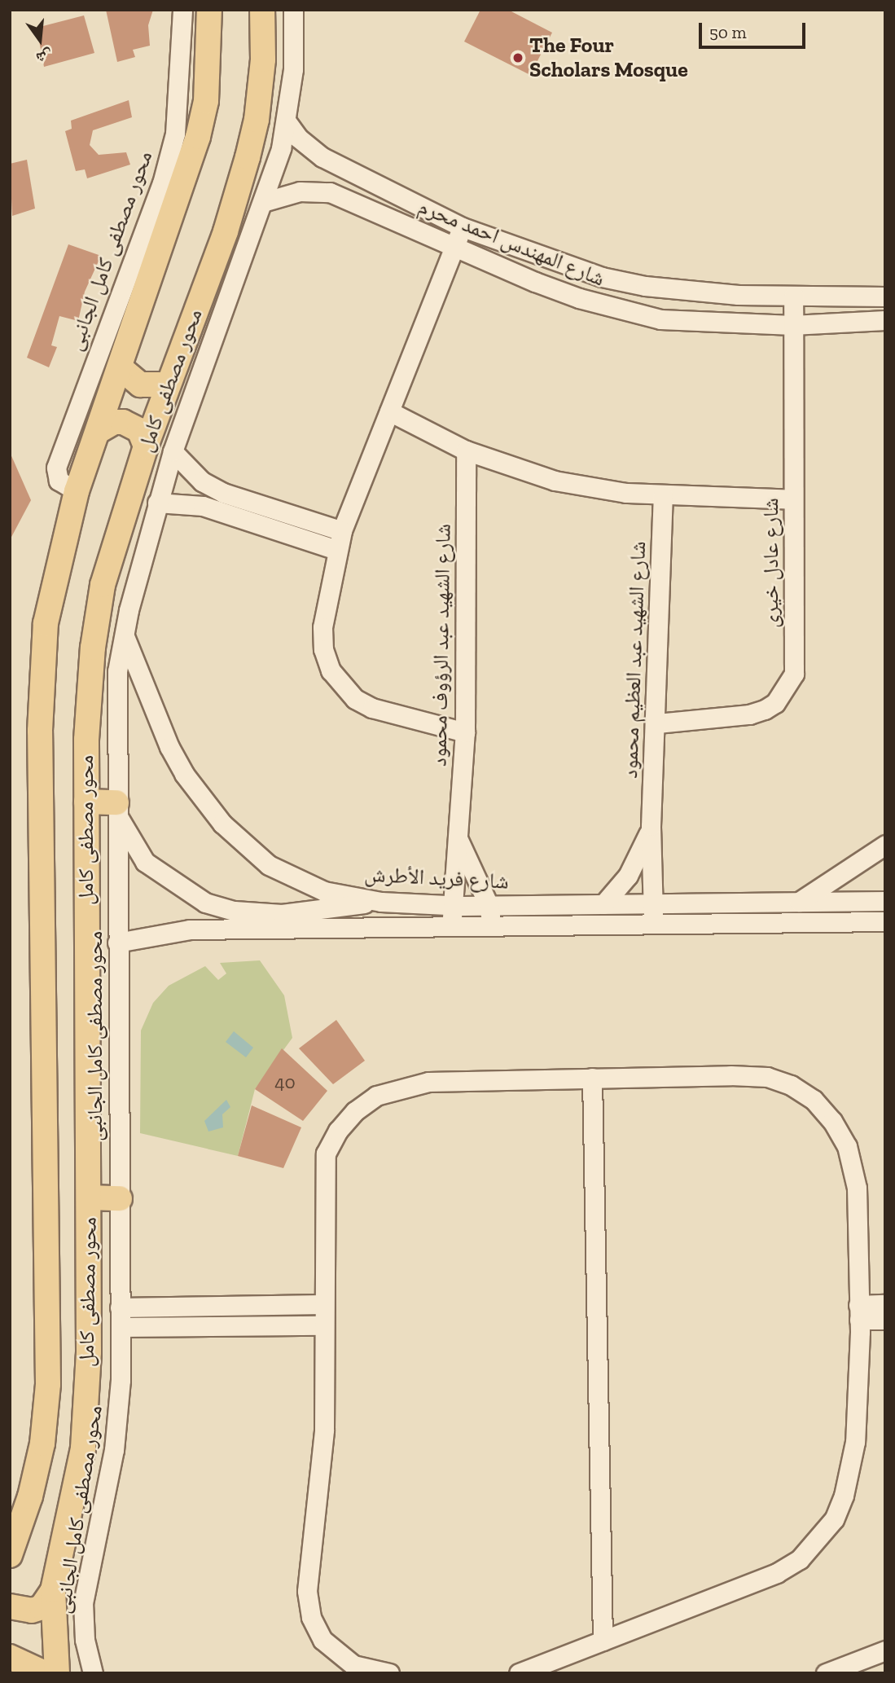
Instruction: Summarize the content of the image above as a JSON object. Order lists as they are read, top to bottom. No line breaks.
{"streets":{"main road":["محور مصطفى كامل"],"street":["شارع المهندس احمد محرم","محور مصطفى كامل الجانبى","شارع عادل خيرى","شارع الشهيد عبد الرؤوف محمود","شارع الشهيد عبد العظيم محمود","شارع فريد الأطرش"]},"crossings":[["شارع المهندس احمد محرم","محور مصطفى كامل الجانبى"],["شارع المهندس احمد محرم","شارع عادل خيرى"],["محور مصطفى كامل الجانبى","محور مصطفى كامل"],["محور مصطفى كامل الجانبى","شارع فريد الأطرش"],["شارع عادل خيرى","شارع الشهيد عبد العظيم محمود"],["شارع الشهيد عبد الرؤوف محمود","شارع فريد الأطرش"],["شارع الشهيد عبد العظيم محمود","شارع فريد الأطرش"]],"places":["The Four Scholars Mosque"],"house_numbers":["40"],"scale_bar":"50 m","north":"bottom"}
